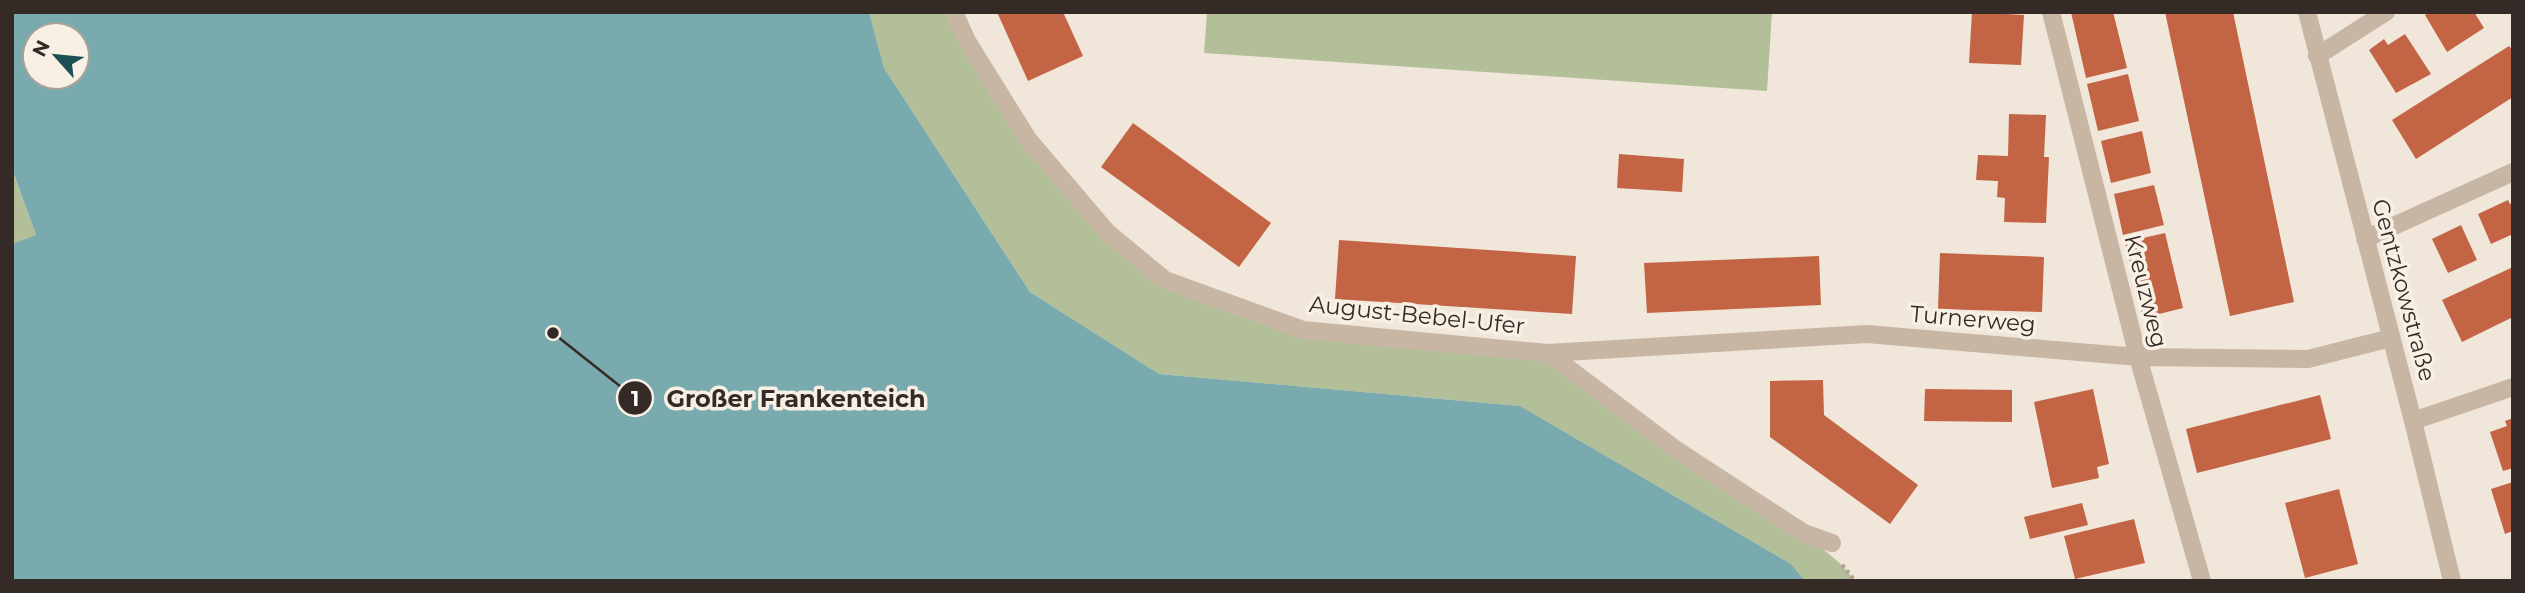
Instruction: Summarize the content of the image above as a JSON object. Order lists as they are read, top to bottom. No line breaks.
{"streets":{"street":["Gentzkowstraße","Kreuzweg","August-Bebel-Ufer","Turnerweg"]},"crossings":[["Gentzkowstraße","Turnerweg"],["Kreuzweg","Turnerweg"],["August-Bebel-Ufer","Turnerweg"]],"places":["Großer Frankenteich"],"north":"top left"}
